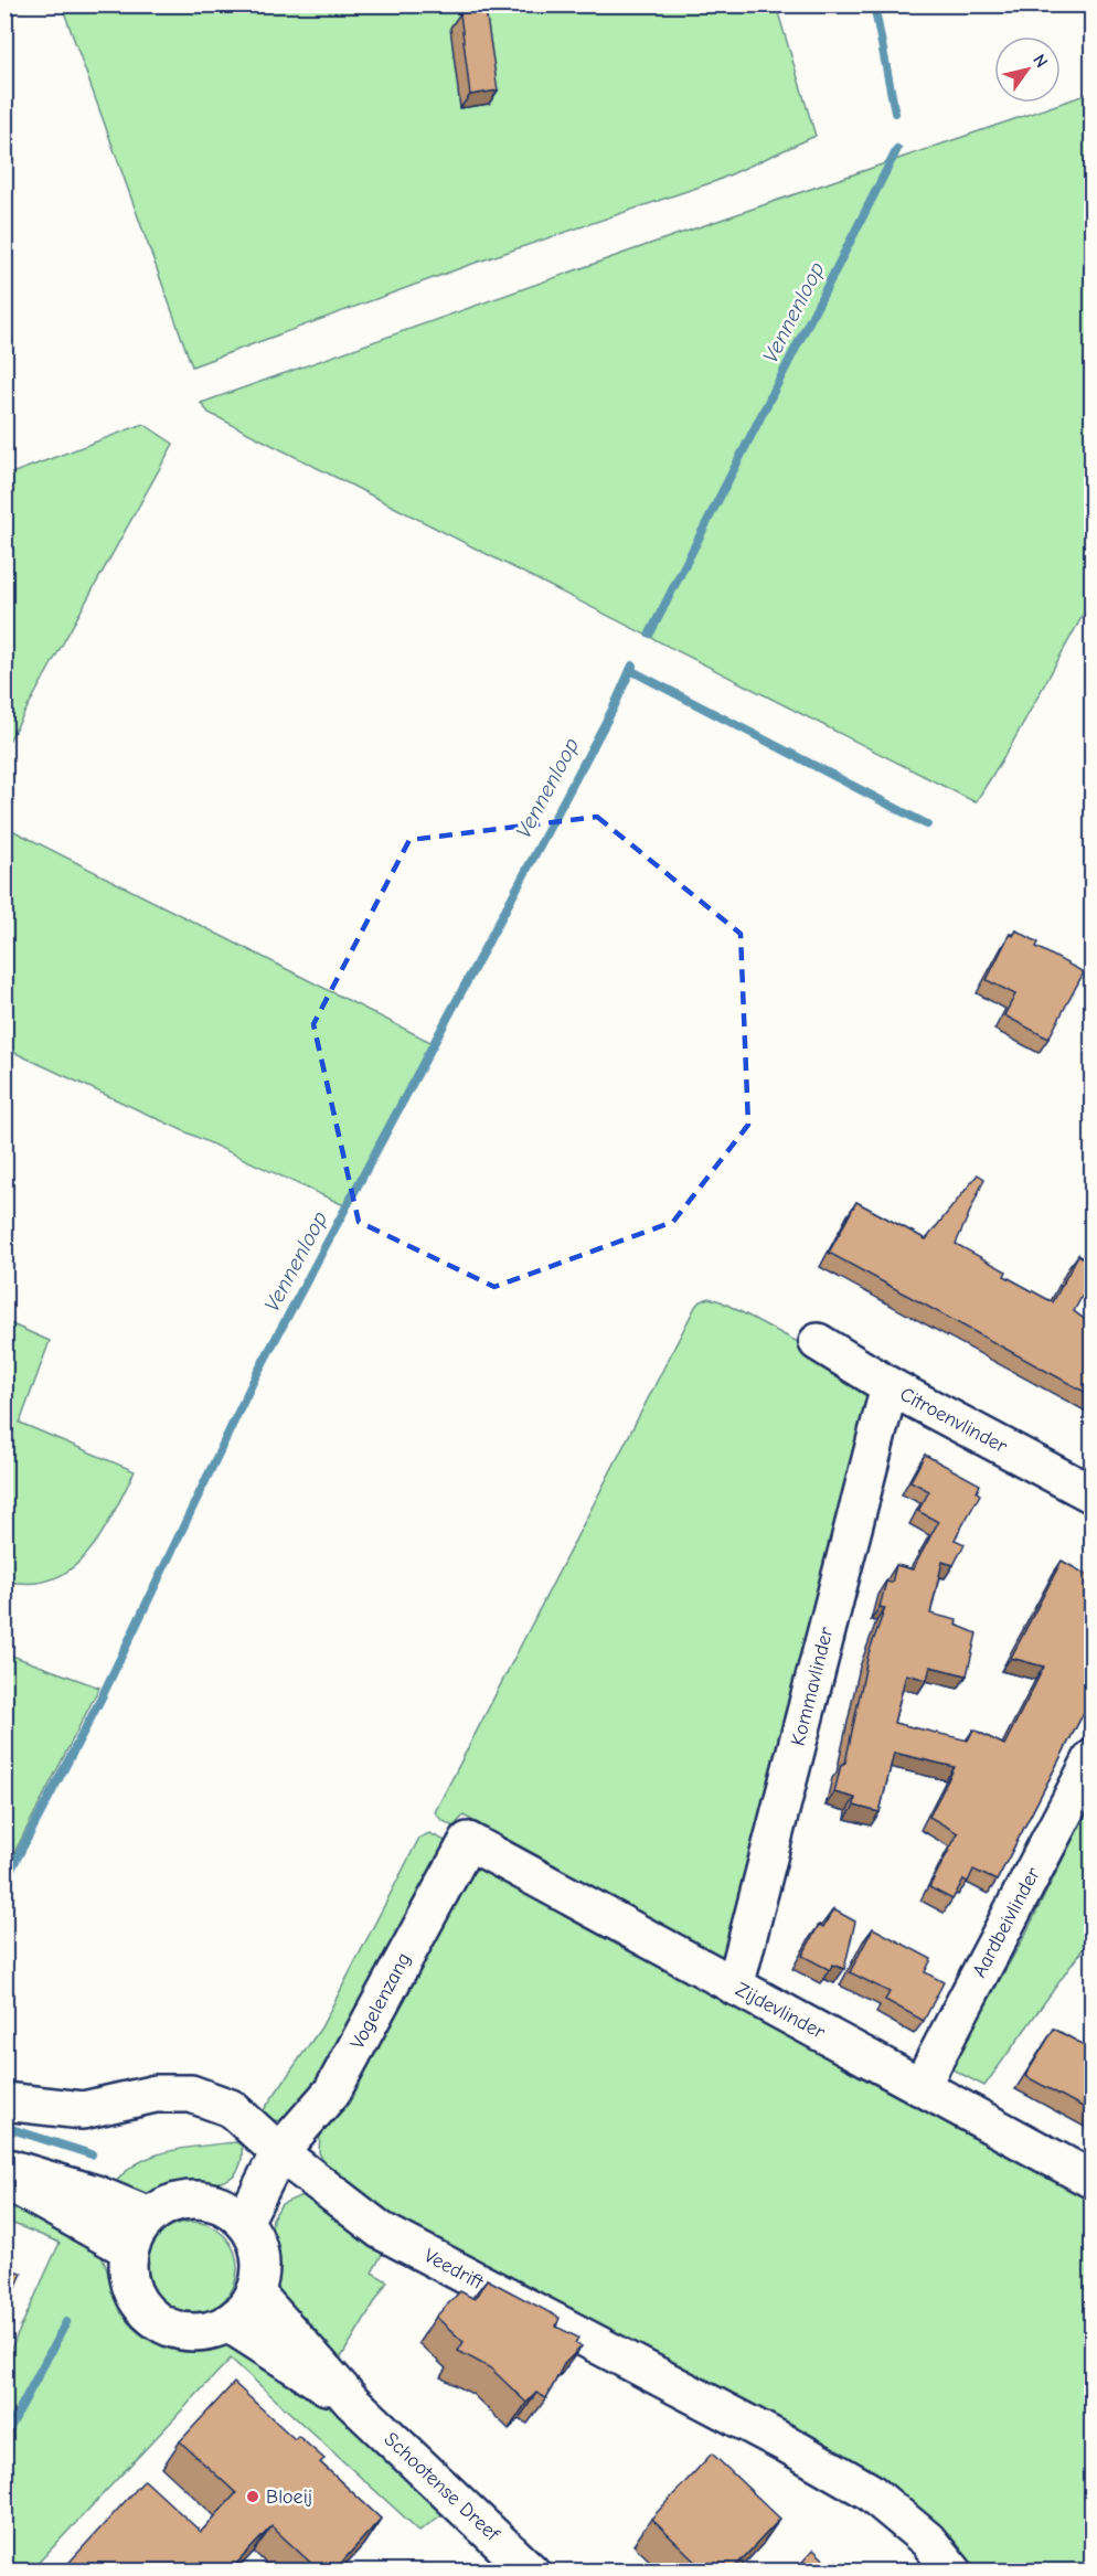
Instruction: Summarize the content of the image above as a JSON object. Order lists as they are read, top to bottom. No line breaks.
{"streets":{"street":["Citroenvlinder","Kommavlinder","Aardbeivlinder","Vogelenzang","Zijdevlinder","Veedrift","Schootense Dreef"]},"crossings":[["Citroenvlinder","Kommavlinder"],["Kommavlinder","Zijdevlinder"],["Aardbeivlinder","Zijdevlinder"],["Vogelenzang","Zijdevlinder"],["Vogelenzang","Veedrift"],["Vogelenzang","Schootense Dreef"]],"water":["Vennenloop"],"places":["Bloeij"],"north":"top right"}
